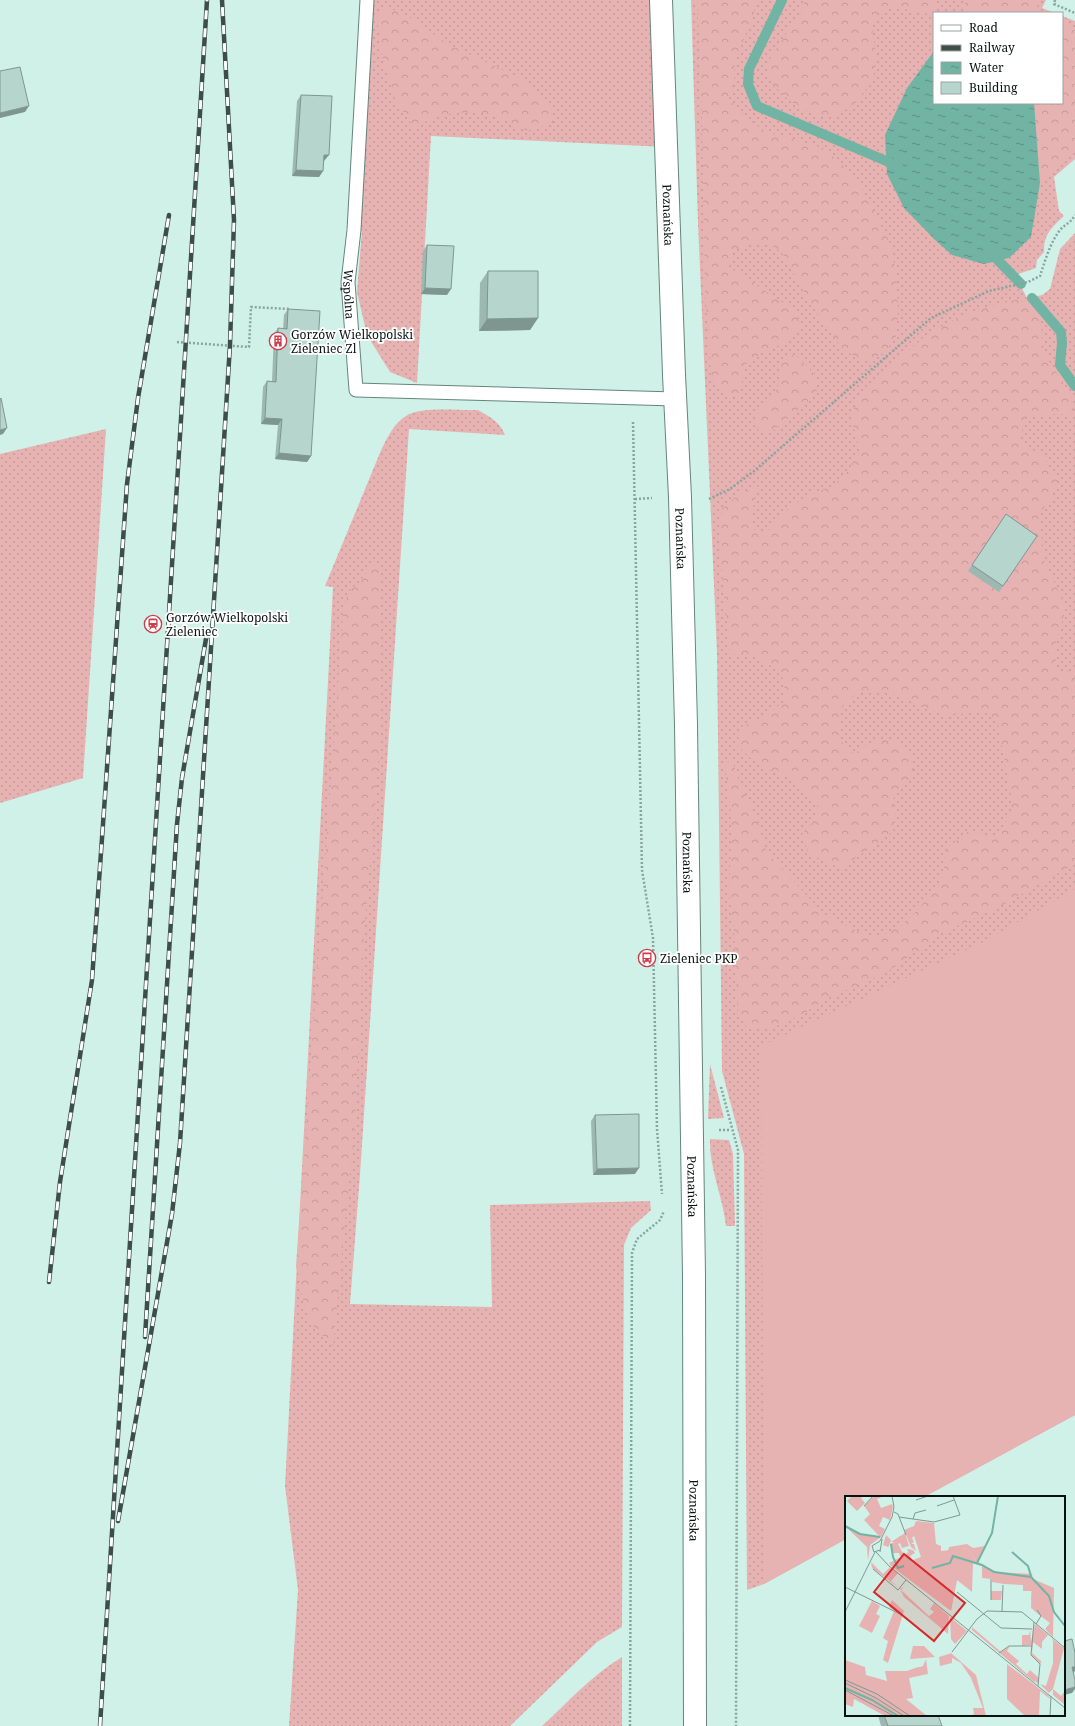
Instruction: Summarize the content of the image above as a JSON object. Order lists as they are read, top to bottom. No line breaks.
{"streets":{"main road":["Poznańska"],"lane":["Wspólna"]},"crossings":[["Poznańska","Wspólna"]],"places":{"building":["Gorzów Wielkopolski Zieleniec Zl"],"station":["Gorzów Wielkopolski Zieleniec"],"bus stop":["Zieleniec PKP"]},"legend":["Road","Railway","Water","Building"]}
